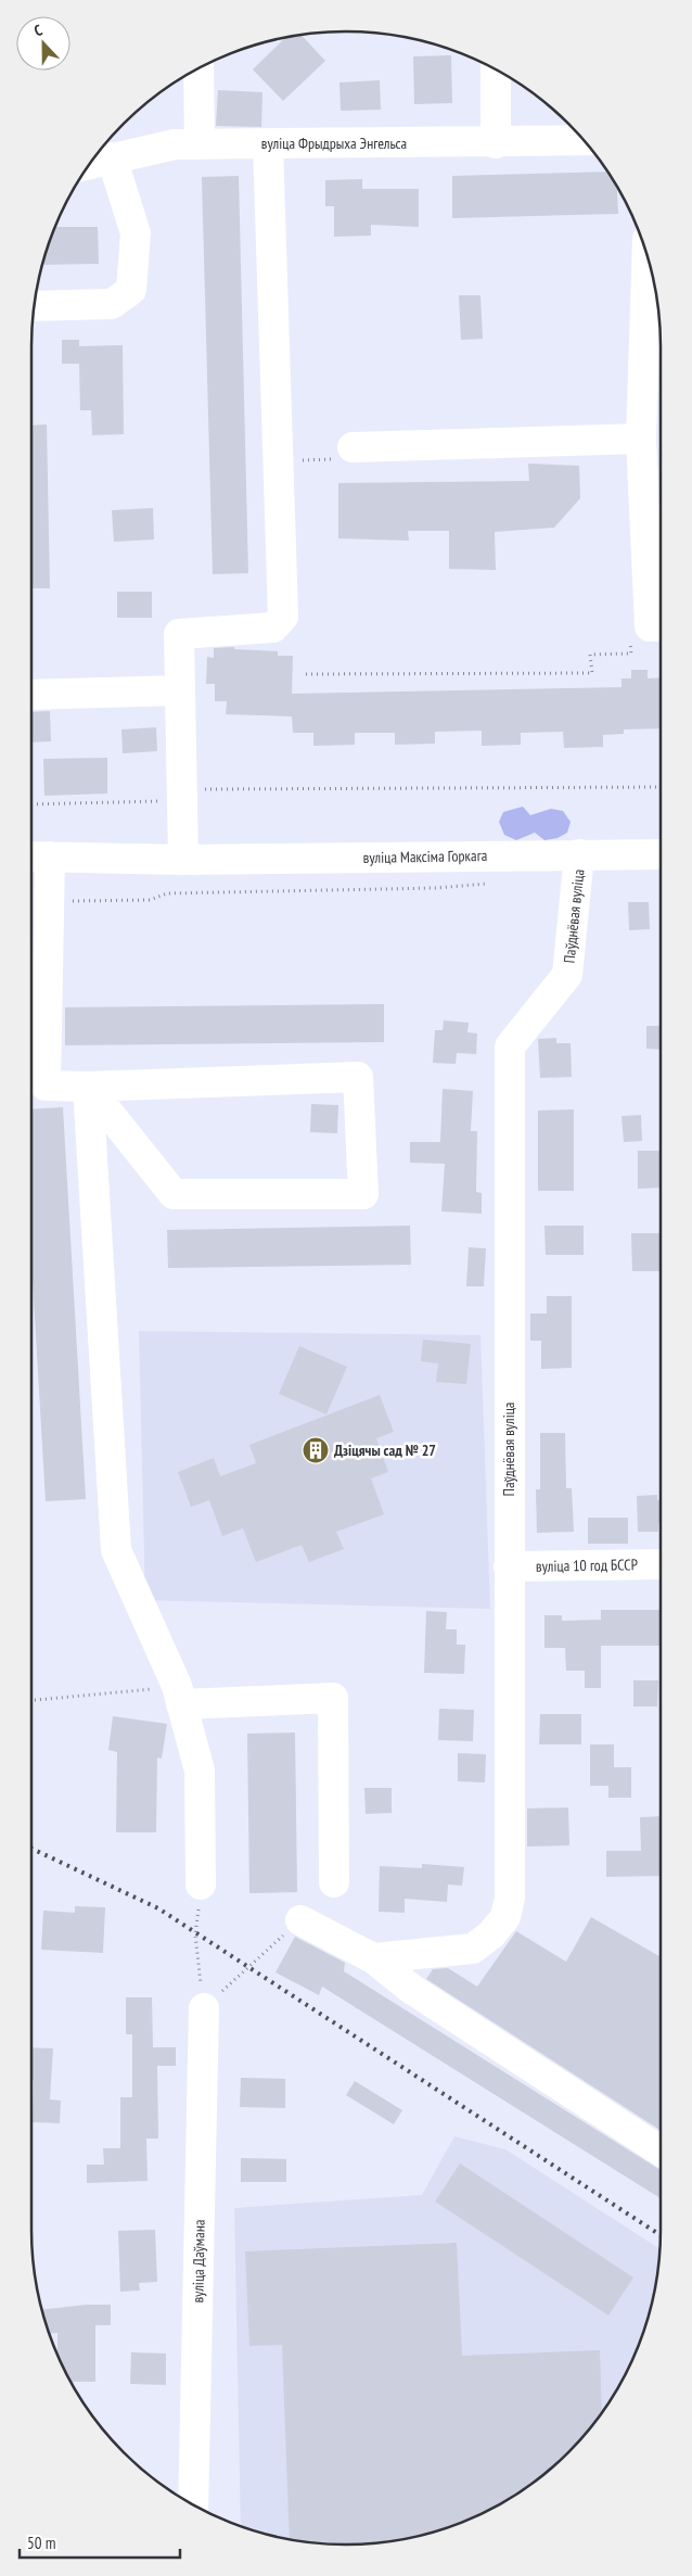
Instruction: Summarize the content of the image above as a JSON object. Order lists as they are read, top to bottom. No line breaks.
{"streets":{"street":["вуліца Фрыдрыха Энгельса","вуліца Максіма Горкага","Паўднёвая вуліца","вуліца 10 год БССР","вуліца Даўмана"]},"crossings":[["вуліца Максіма Горкага","Паўднёвая вуліца"],["Паўднёвая вуліца","вуліца 10 год БССР"]],"places":{"building":["Дзіцячы сад № 27"]},"scale_bar":"50 m","north":"top"}
